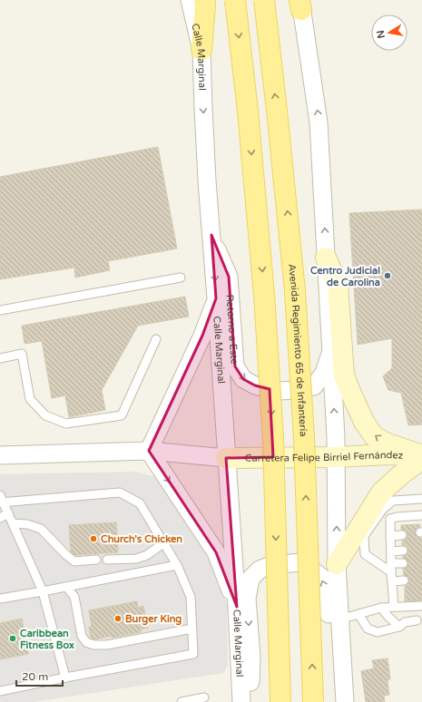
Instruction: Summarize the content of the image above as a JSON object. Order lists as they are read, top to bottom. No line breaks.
{"streets":{"main road":["Avenida Regimiento 65 de Infantería"],"street":["Calle Marginal","Retorno a Este","Carretera Felipe Birriel Fernández"]},"crossings":[["Calle Marginal","Retorno a Este"],["Calle Marginal","Carretera Felipe Birriel Fernández"]],"places":["Centro Judicial de Carolina","Church's Chicken","Burger King","Caribbean Fitness Box"],"scale_bar":"20 m","north":"left"}
